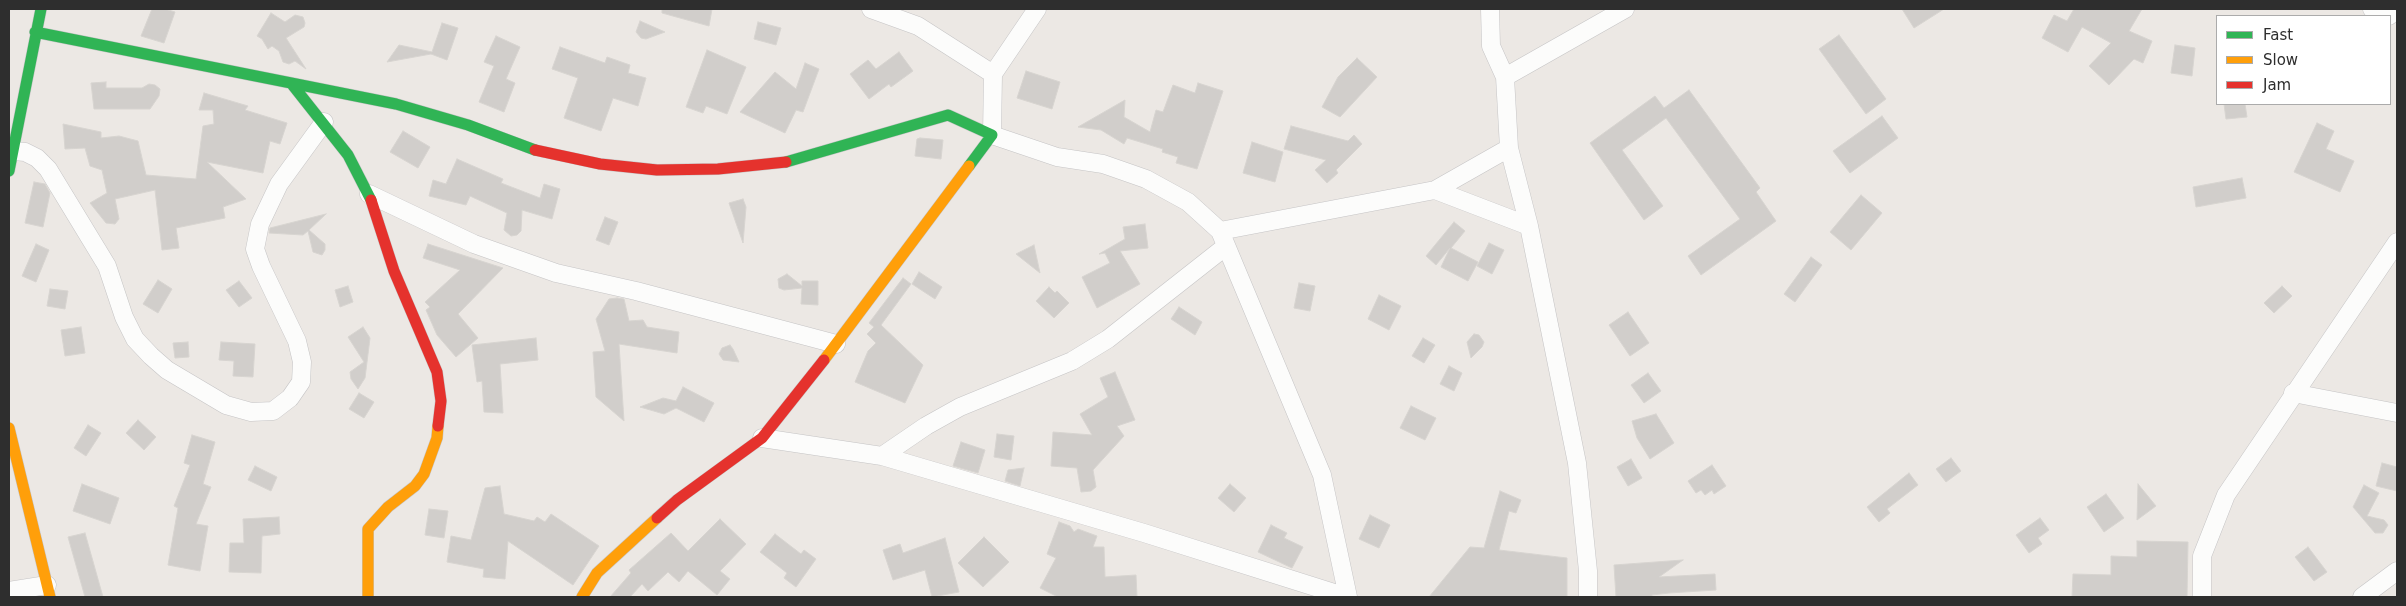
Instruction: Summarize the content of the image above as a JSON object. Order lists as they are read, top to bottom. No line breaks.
{"legend":["Fast","Slow","Jam"]}
